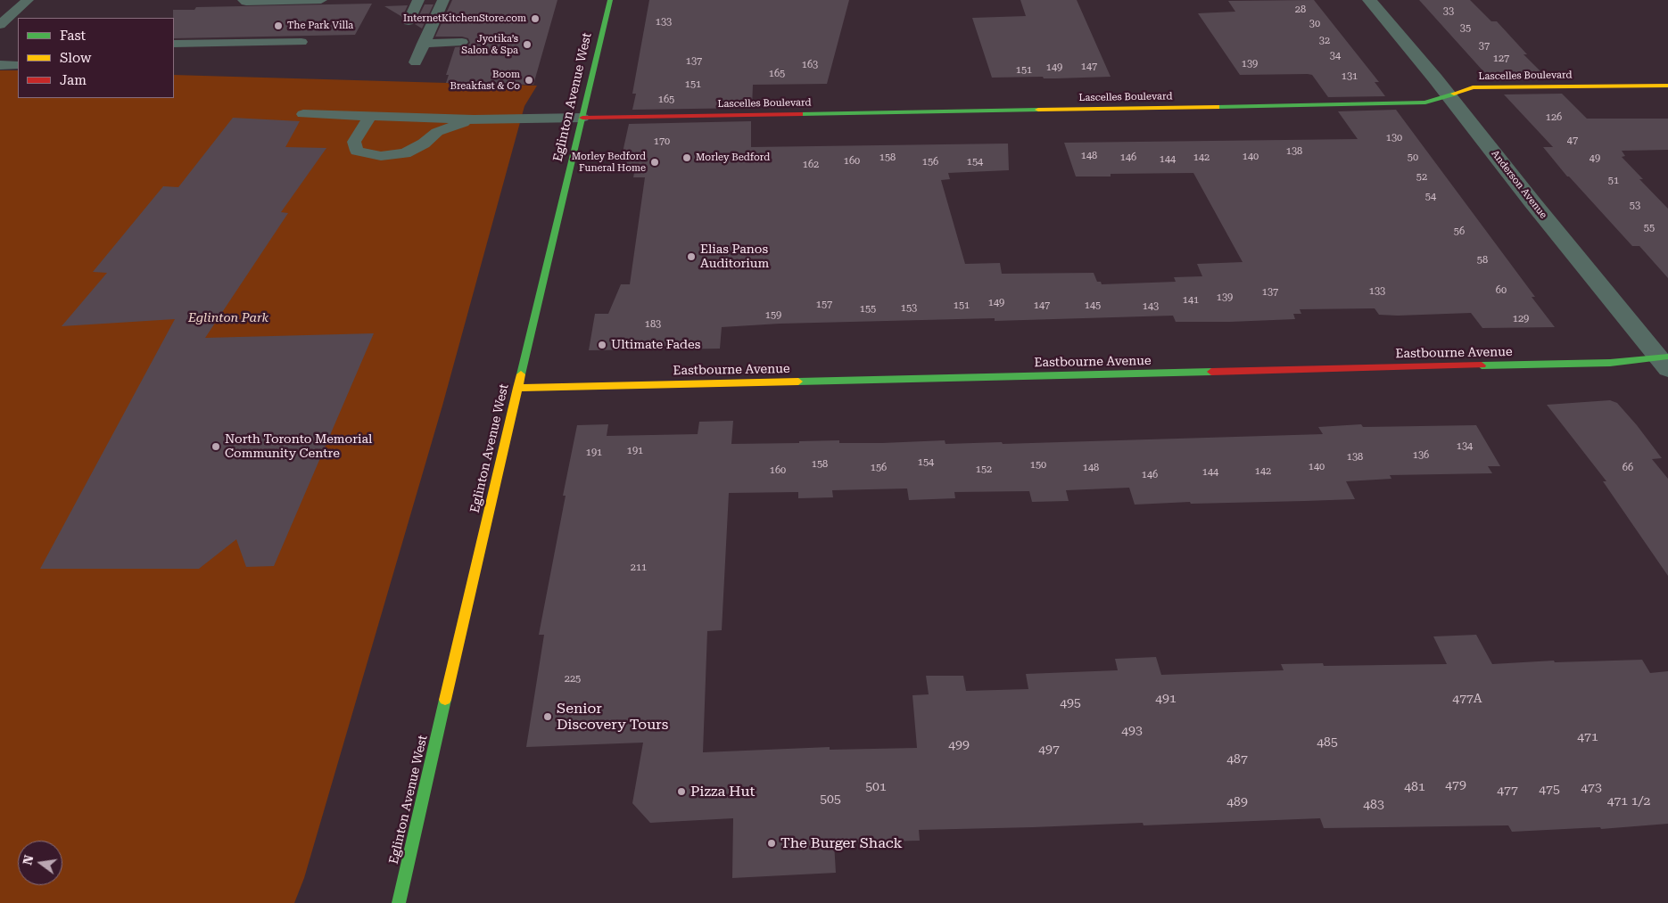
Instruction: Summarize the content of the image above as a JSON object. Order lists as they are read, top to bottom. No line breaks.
{"streets":{"street":["Lascelles Boulevard","Eglinton Avenue West","Anderson Avenue","Eastbourne Avenue"]},"crossings":[["Lascelles Boulevard","Eglinton Avenue West"],["Lascelles Boulevard","Anderson Avenue"],["Eglinton Avenue West","Eastbourne Avenue"],["Anderson Avenue","Eastbourne Avenue"]],"parks":["Eglinton Park"],"places":["InternetKitchenStore.com","The Park Villa","Jyotika’s Salon & Spa","Boom Breakfast & Co","Morley Bedford","Morley Bedford Funeral Home","Elias Panos Auditorium","Ultimate Fades","North Toronto Memorial Community Centre","Senior Discovery Tours","Pizza Hut","The Burger Shack"],"house_numbers":["28","33","133","30","35","32","37","34","127","137","139","163","147","149","151","165","131","151","165","126","130","47","170","138","148","140","158","146","142","50","49","144","160","156","154","162","52","51","54","53","55","56","58","60","133","137","139","141","149","157","151","147","145","143","153","155","159","129","183","134","191","191","136","138","154","158","150","140","156","148","66","152","160","142","144","146","211","225","491","477A","495","493","471","485","499","497","487","479","501","481","473","475","477","505","471 1/2","489","483"],"legend":["Fast","Slow","Jam"],"north":"left"}
